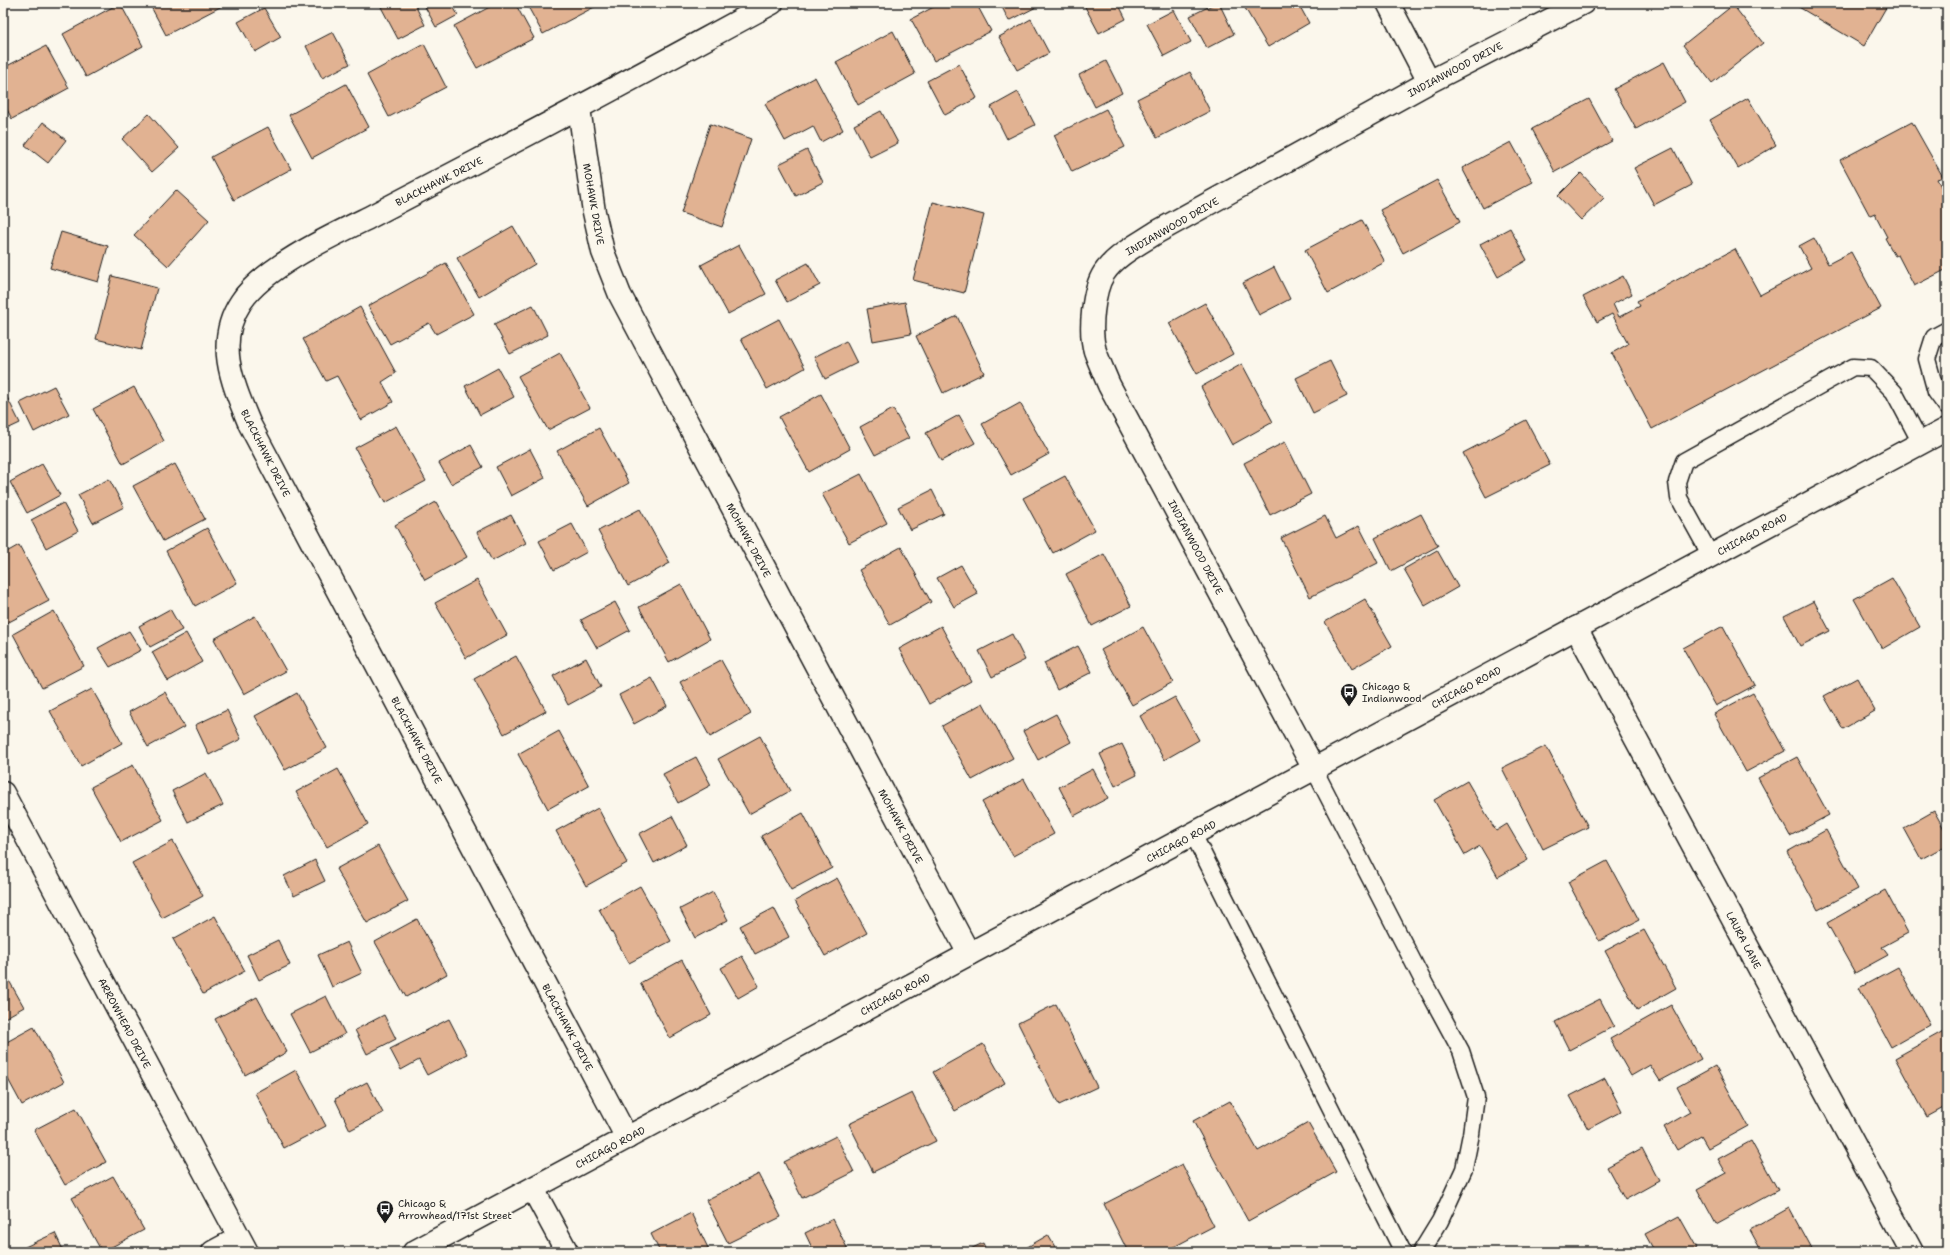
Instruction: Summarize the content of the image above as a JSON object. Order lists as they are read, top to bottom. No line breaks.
{"streets":{"street":["INDIANWOOD DRIVE","BLACKHAWK DRIVE","MOHAWK DRIVE","CHICAGO ROAD","LAURA LANE","ARROWHEAD DRIVE"]},"crossings":[["INDIANWOOD DRIVE","CHICAGO ROAD"],["BLACKHAWK DRIVE","MOHAWK DRIVE"],["BLACKHAWK DRIVE","CHICAGO ROAD"],["MOHAWK DRIVE","CHICAGO ROAD"],["CHICAGO ROAD","LAURA LANE"]],"places":{"bus stop":["Chicago & Indianwood","Chicago & Arrowhead/171st Street"]}}
